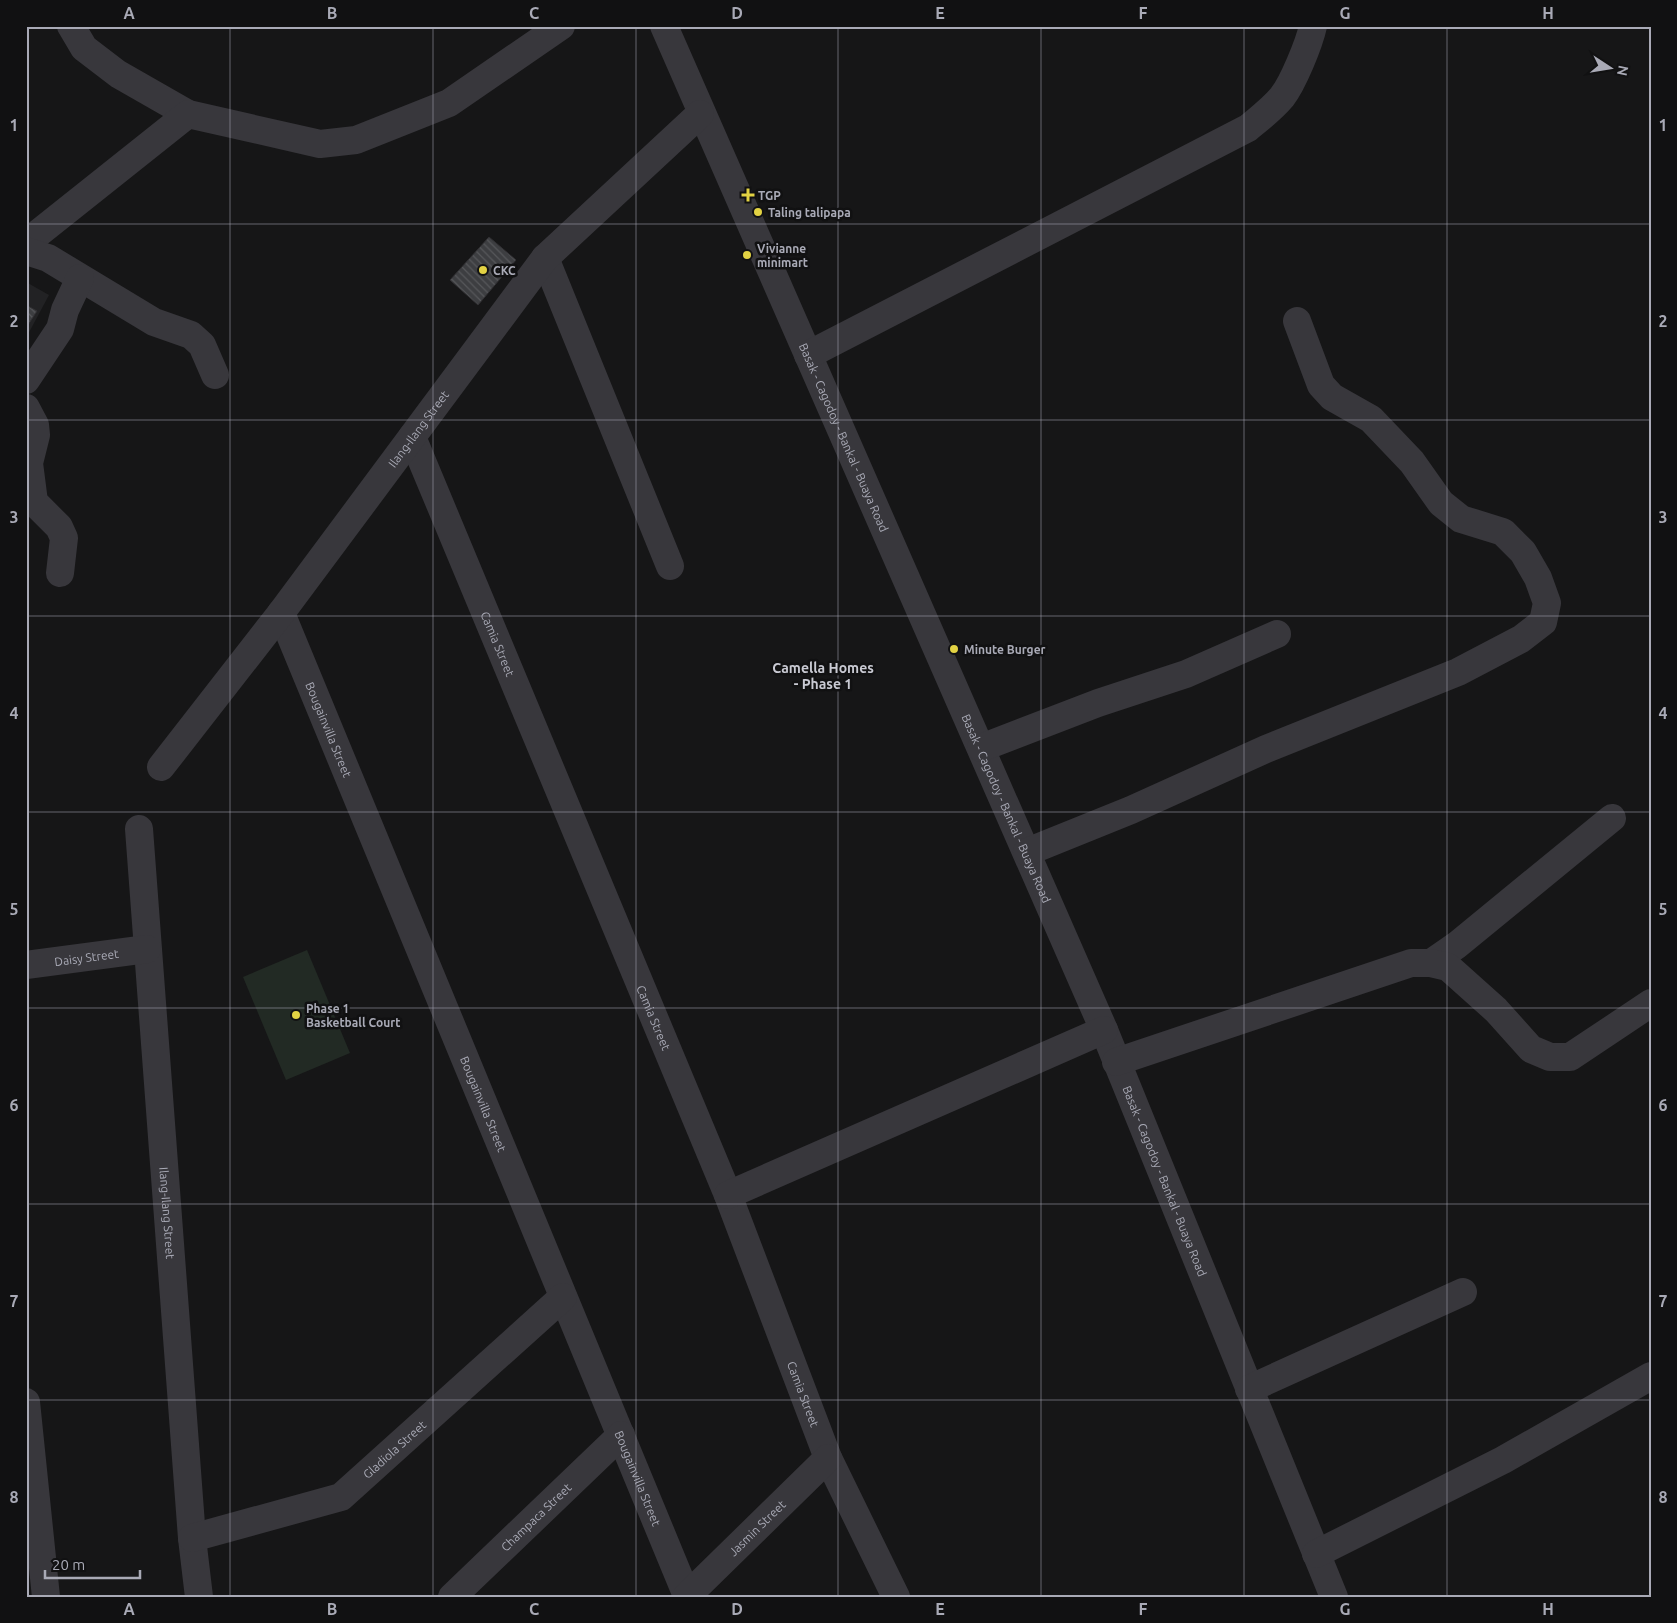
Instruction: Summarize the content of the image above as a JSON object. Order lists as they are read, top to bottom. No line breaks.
{"streets":{"street":["Ilang-Ilang Street","Basak - Cagodoy - Bankal - Buaya Road","Camia Street","Bougainvilla Street","Daisy Street","Gladiola Street","Champaca Street","Jasmin Street"]},"crossings":[["Ilang-Ilang Street","Basak - Cagodoy - Bankal - Buaya Road"],["Ilang-Ilang Street","Camia Street"],["Ilang-Ilang Street","Bougainvilla Street"],["Ilang-Ilang Street","Daisy Street"],["Ilang-Ilang Street","Gladiola Street"],["Camia Street","Jasmin Street"],["Bougainvilla Street","Gladiola Street"],["Bougainvilla Street","Champaca Street"],["Bougainvilla Street","Jasmin Street"]],"districts":["Camella Homes - Phase 1"],"places":{"health":["TGP"],"other":["Taling talipapa","Vivianne minimart","CKC","Minute Burger","Phase 1 Basketball Court"]},"scale_bar":"20 m","north":"right","grid":{"columns":["A","B","C","D","E","F","G","H"],"rows":["1","2","3","4","5","6","7","8"]}}
